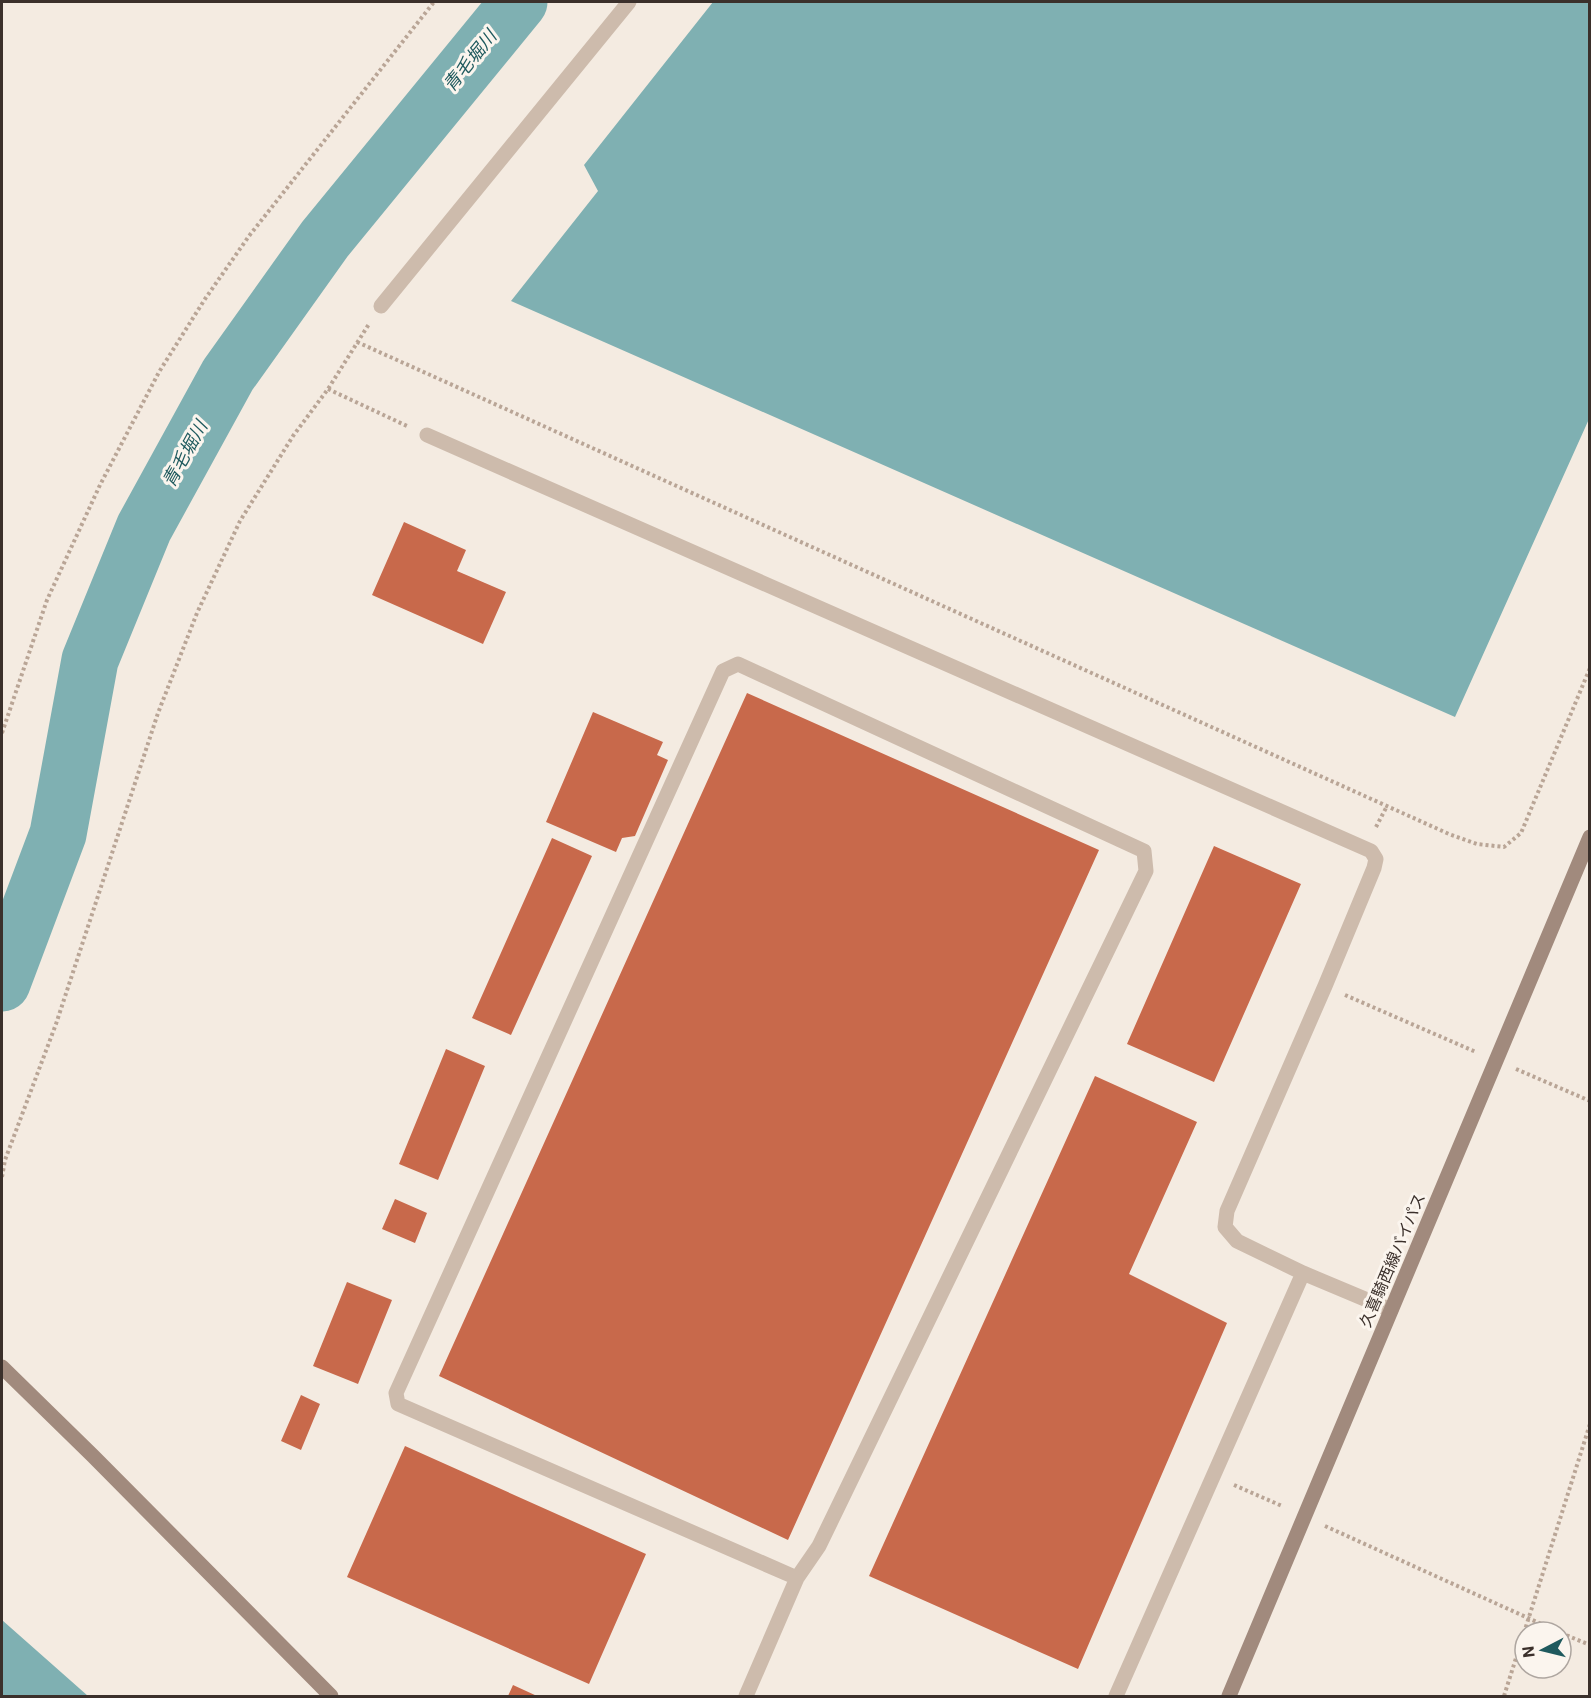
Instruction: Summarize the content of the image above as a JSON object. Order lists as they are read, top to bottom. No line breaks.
{"streets":{"main road":["久喜騎西線バイパス"]},"water":["青毛堀川"],"north":"left"}
